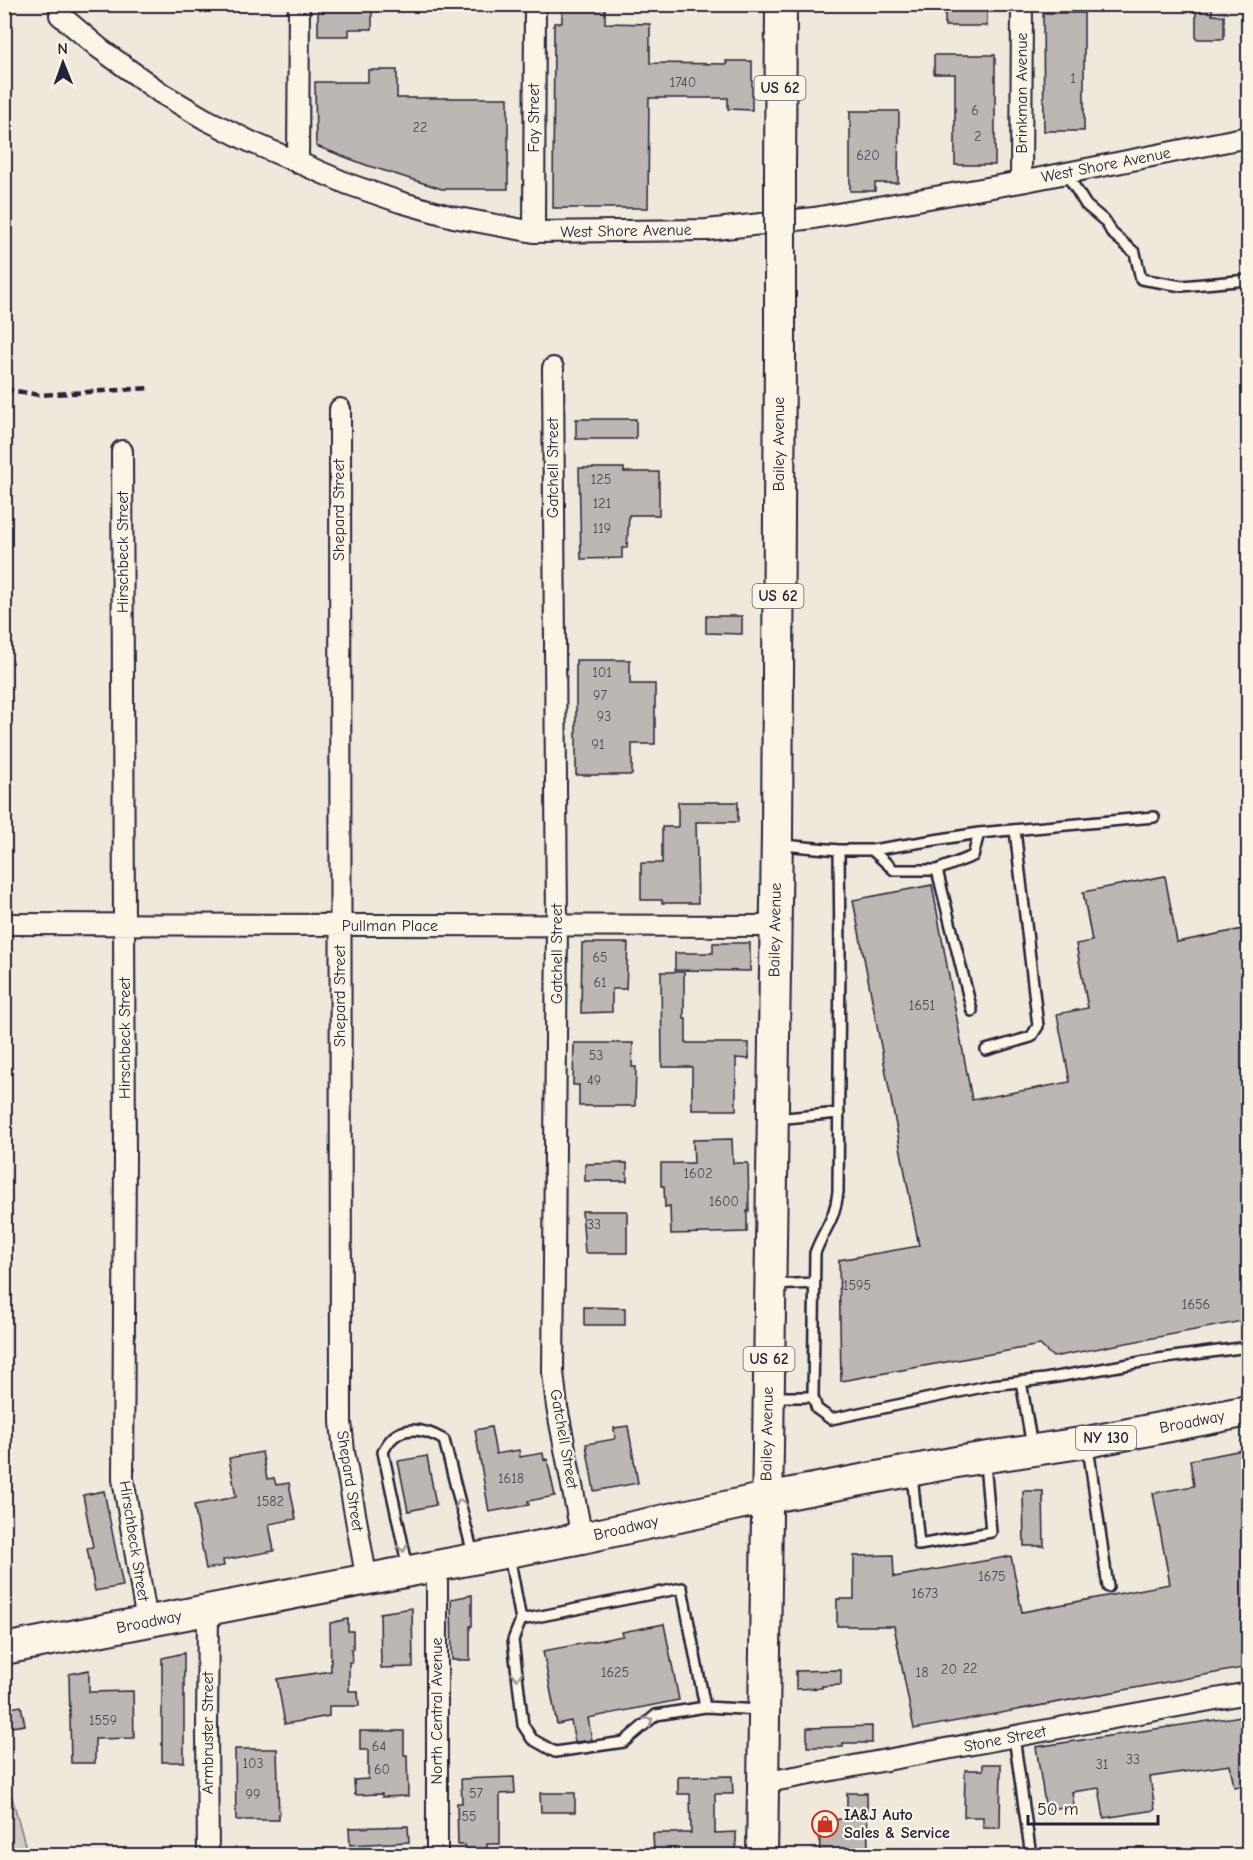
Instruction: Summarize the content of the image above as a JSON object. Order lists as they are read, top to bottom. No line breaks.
{"streets":{"main road":["US 62","Bailey Avenue","Broadway","NY 130"],"street":["Brinkman Avenue","Fay Street","West Shore Avenue","Gatchell Street","Shepard Street","Hirschbeck Street","Pullman Place","North Central Avenue","Armbruster Street","Stone Street"]},"crossings":[["Brinkman Avenue","West Shore Avenue"],["Fay Street","West Shore Avenue"],["Bailey Avenue","Pullman Place"],["Bailey Avenue","Broadway"],["Bailey Avenue","Stone Street"],["Gatchell Street","Pullman Place"],["Gatchell Street","Broadway"],["Shepard Street","Pullman Place"],["Shepard Street","Broadway"],["Hirschbeck Street","Pullman Place"],["Hirschbeck Street","Broadway"],["Broadway","North Central Avenue"],["Broadway","Armbruster Street"]],"places":{"shop":["IA&J Auto Sales & Service"]},"house_numbers":["1","1740","6","22","2","620","125","121","119","101","97","93","91","65","61","1651","53","49","1602","1600","33","1595","1656","1618","1582","1675","1673","22","20","1625","18","1559","64","33","103","31","60","57","99","55"],"scale_bar":"50 m","north":"top"}
